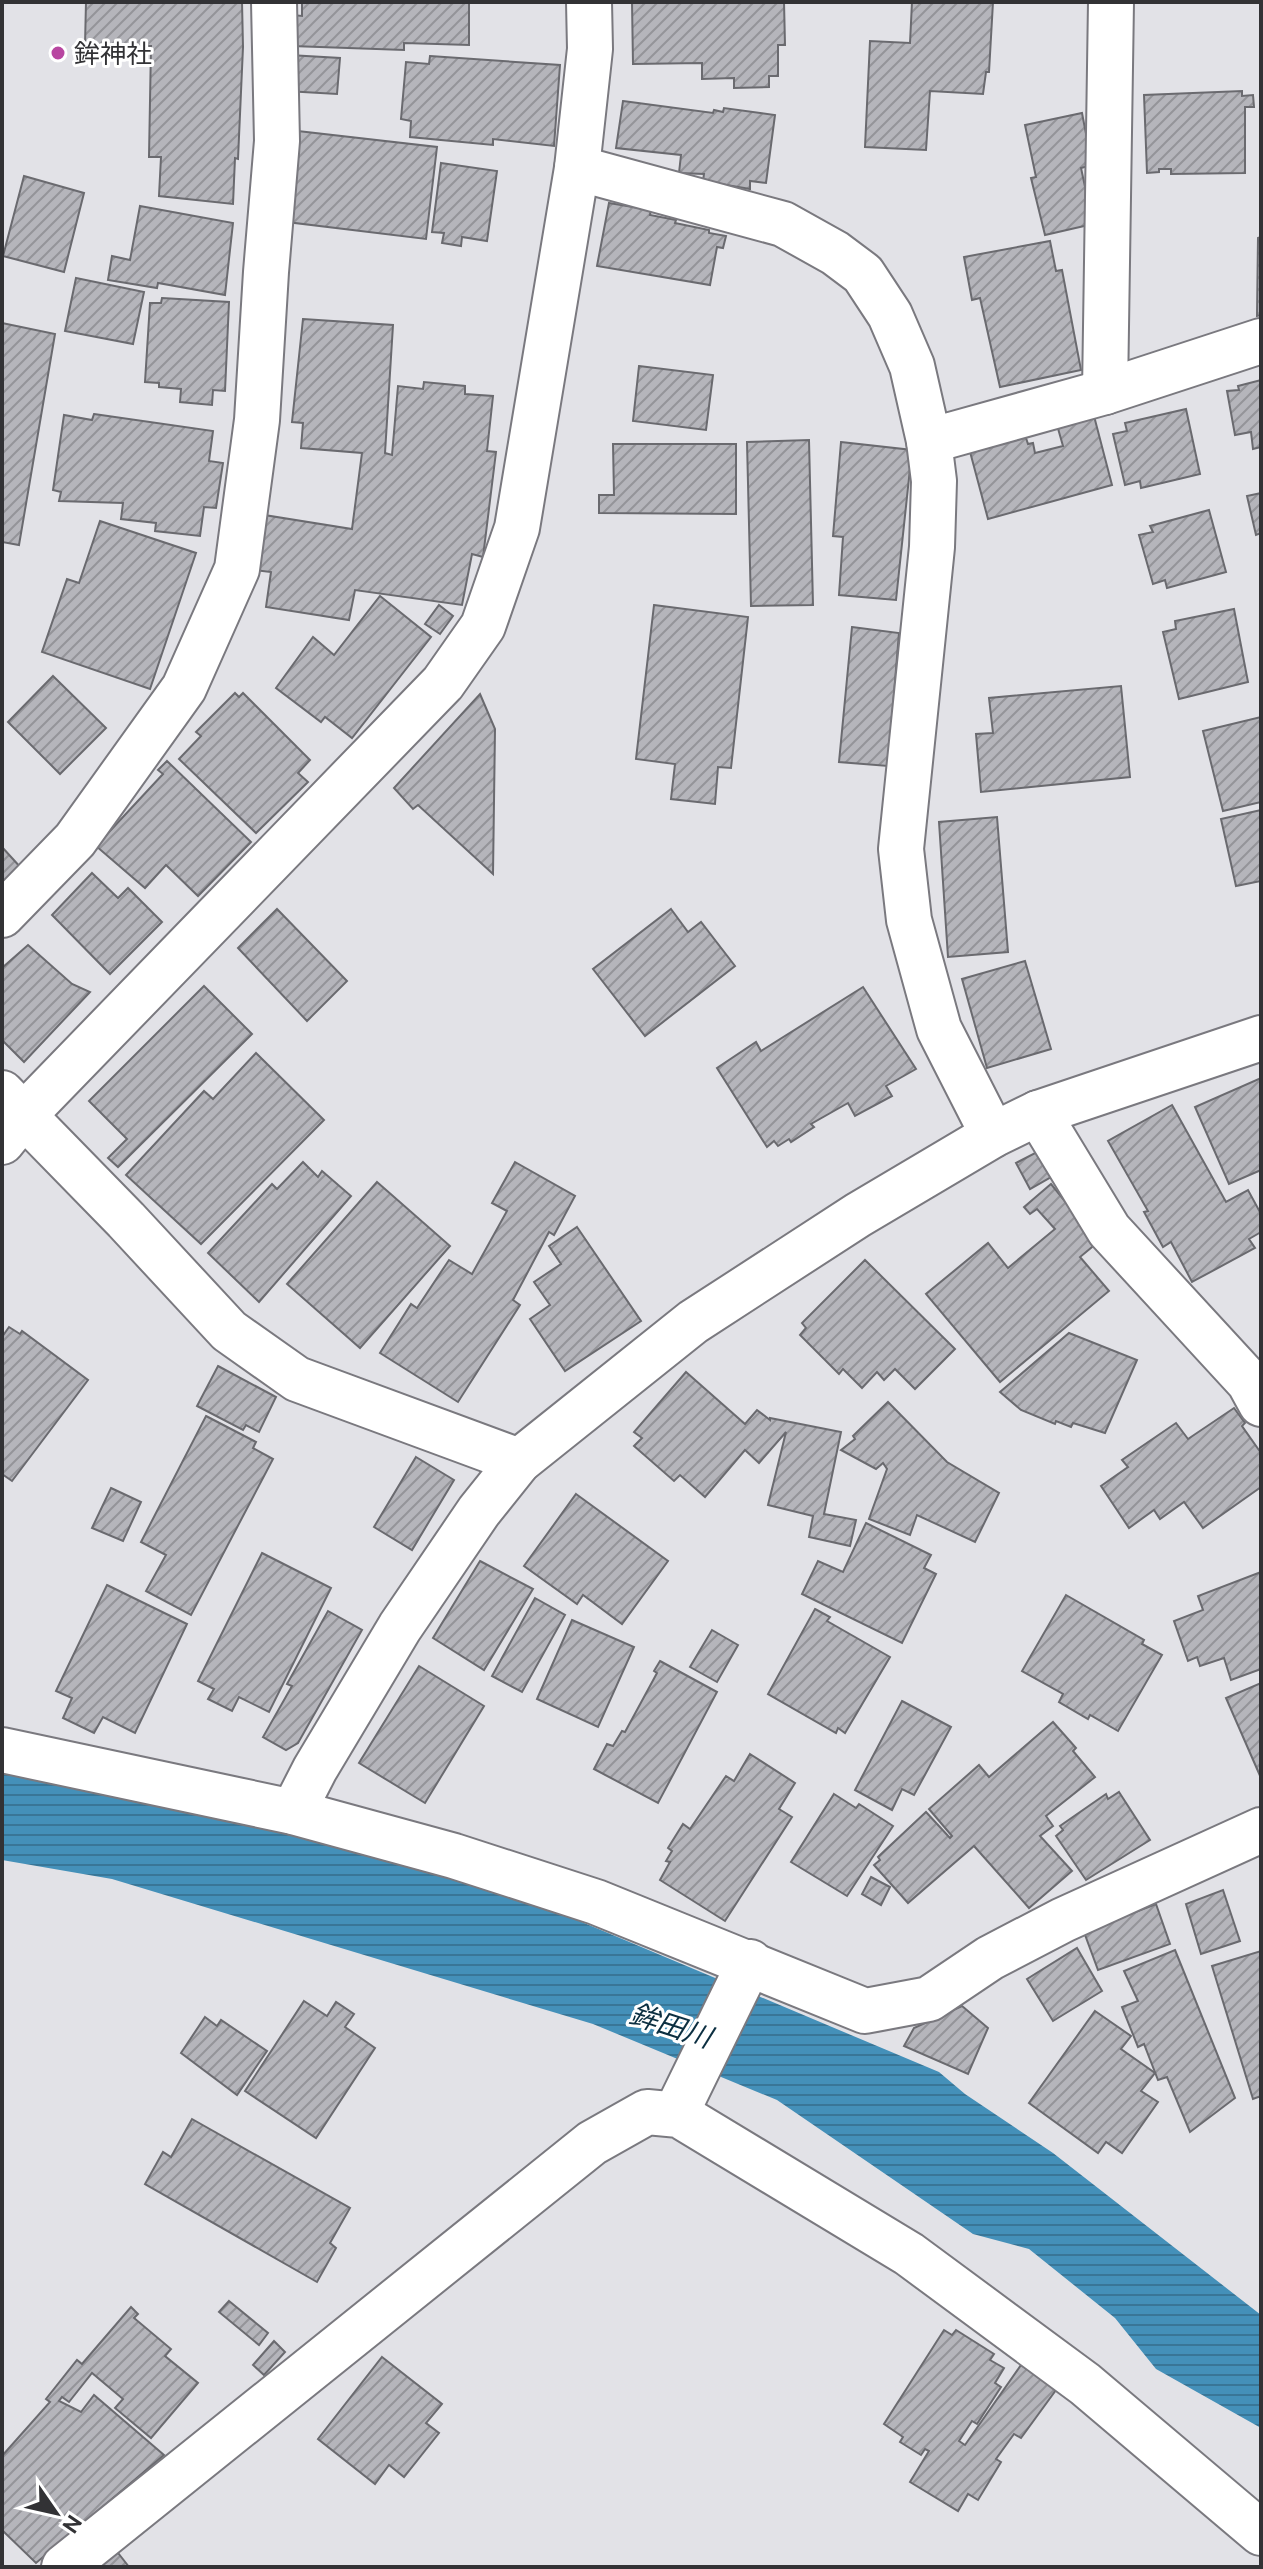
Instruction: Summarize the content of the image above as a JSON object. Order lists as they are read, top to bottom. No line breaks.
{"water":["鉾田川"],"places":["鉾神社"],"north":"bottom right"}
